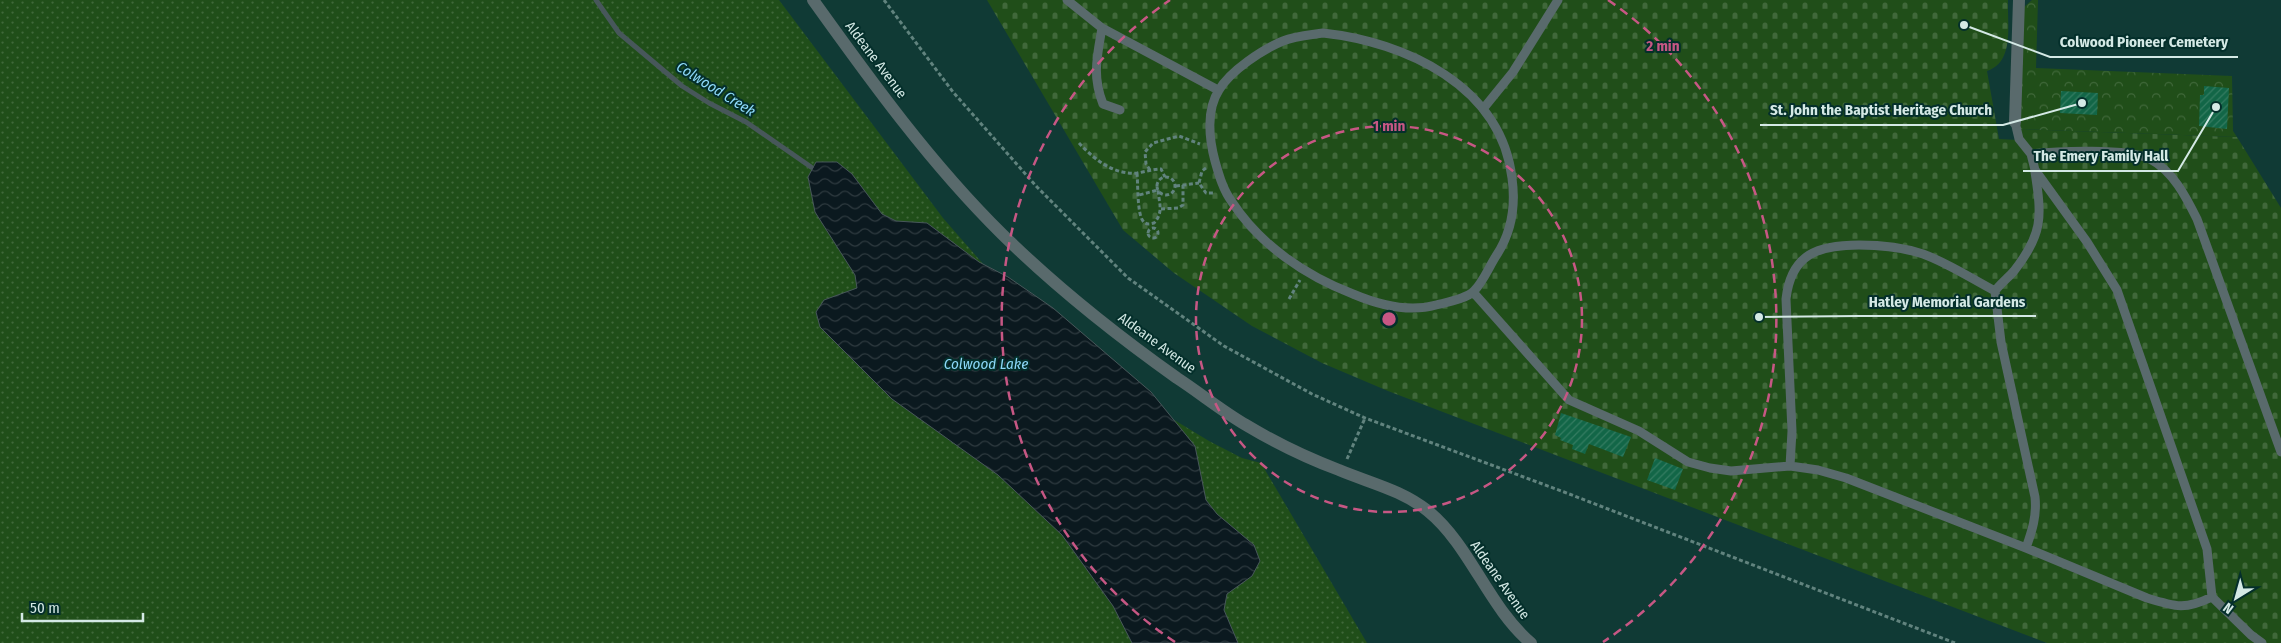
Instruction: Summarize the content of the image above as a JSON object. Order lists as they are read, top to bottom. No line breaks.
{"streets":{"street":["Aldeane Avenue"]},"water":["Colwood Creek","Colwood Lake"],"places":["Colwood Pioneer Cemetery","St. John the Baptist Heritage Church","The Emery Family Hall","Hatley Memorial Gardens"],"scale_bar":"50 m","north":"bottom left","rings":["2 min","1 min"]}
